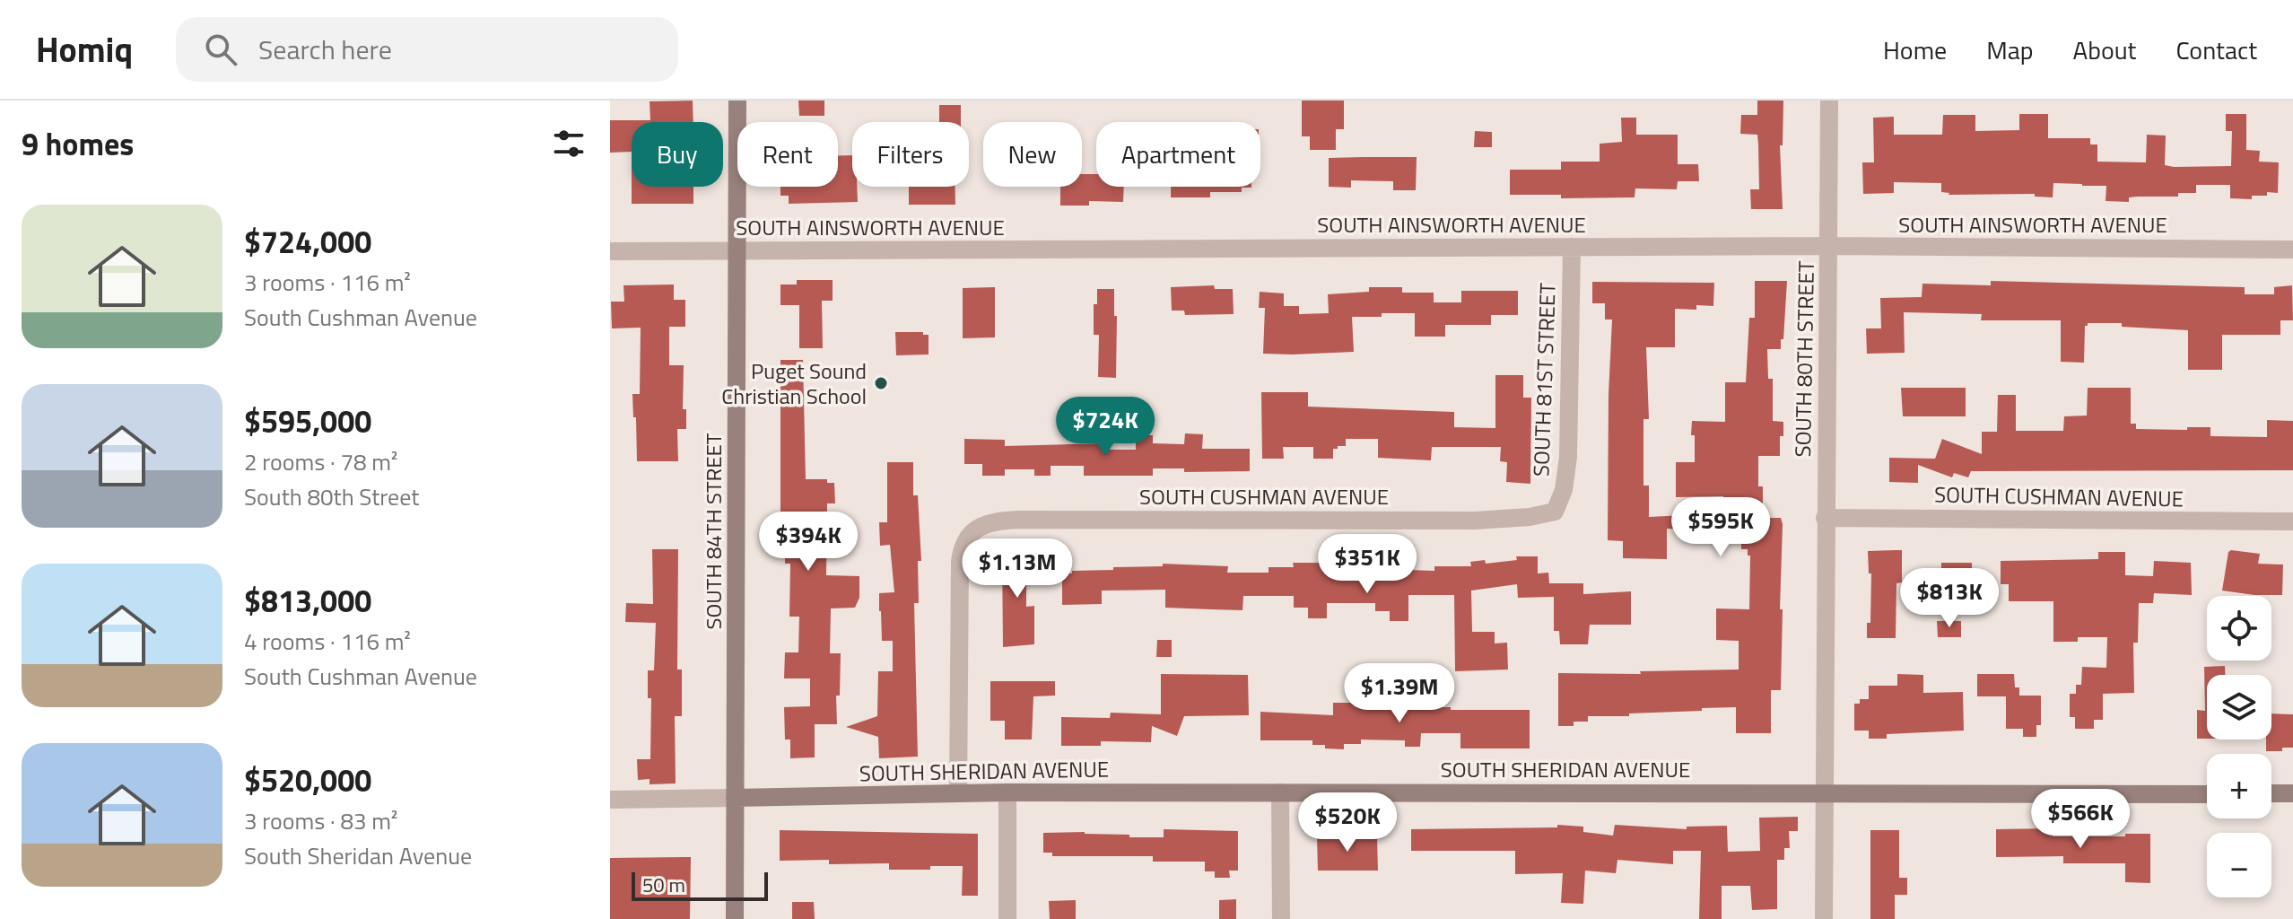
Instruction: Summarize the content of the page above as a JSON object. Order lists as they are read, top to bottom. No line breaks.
{"streets":{"street":["SOUTH AINSWORTH AVENUE","SOUTH 80TH STREET","SOUTH 81ST STREET","SOUTH CUSHMAN AVENUE","SOUTH 84TH STREET","SOUTH SHERIDAN AVENUE"]},"crossings":[["SOUTH AINSWORTH AVENUE","SOUTH 80TH STREET"],["SOUTH AINSWORTH AVENUE","SOUTH 81ST STREET"],["SOUTH AINSWORTH AVENUE","SOUTH 84TH STREET"],["SOUTH 80TH STREET","SOUTH CUSHMAN AVENUE"],["SOUTH 80TH STREET","SOUTH SHERIDAN AVENUE"],["SOUTH 81ST STREET","SOUTH CUSHMAN AVENUE"],["SOUTH CUSHMAN AVENUE","SOUTH SHERIDAN AVENUE"],["SOUTH 84TH STREET","SOUTH SHERIDAN AVENUE"]],"places":["Puget Sound Christian School"],"scale_bar":"50 m","page":{"header":"Homiq","search":"Search here","nav":["Home","Map","About","Contact"],"heading":"9 homes","chip":["Buy","Rent","Filters","New","Apartment"],"list":[{"name":"$724,000","note":"3 rooms · 116 m² · South Cushman Avenue"},{"name":"$595,000","note":"2 rooms · 78 m² · South 80th Street"},{"name":"$813,000","note":"4 rooms · 116 m² · South Cushman Avenue"},{"name":"$520,000","note":"3 rooms · 83 m² · South Sheridan Avenue"}],"price":["$724K","$595K","$394K","$351K","$1.13M","$813K","$1.39M","$566K","$520K"],"map_buttons":["+","−"],"scale":"50 m"}}
